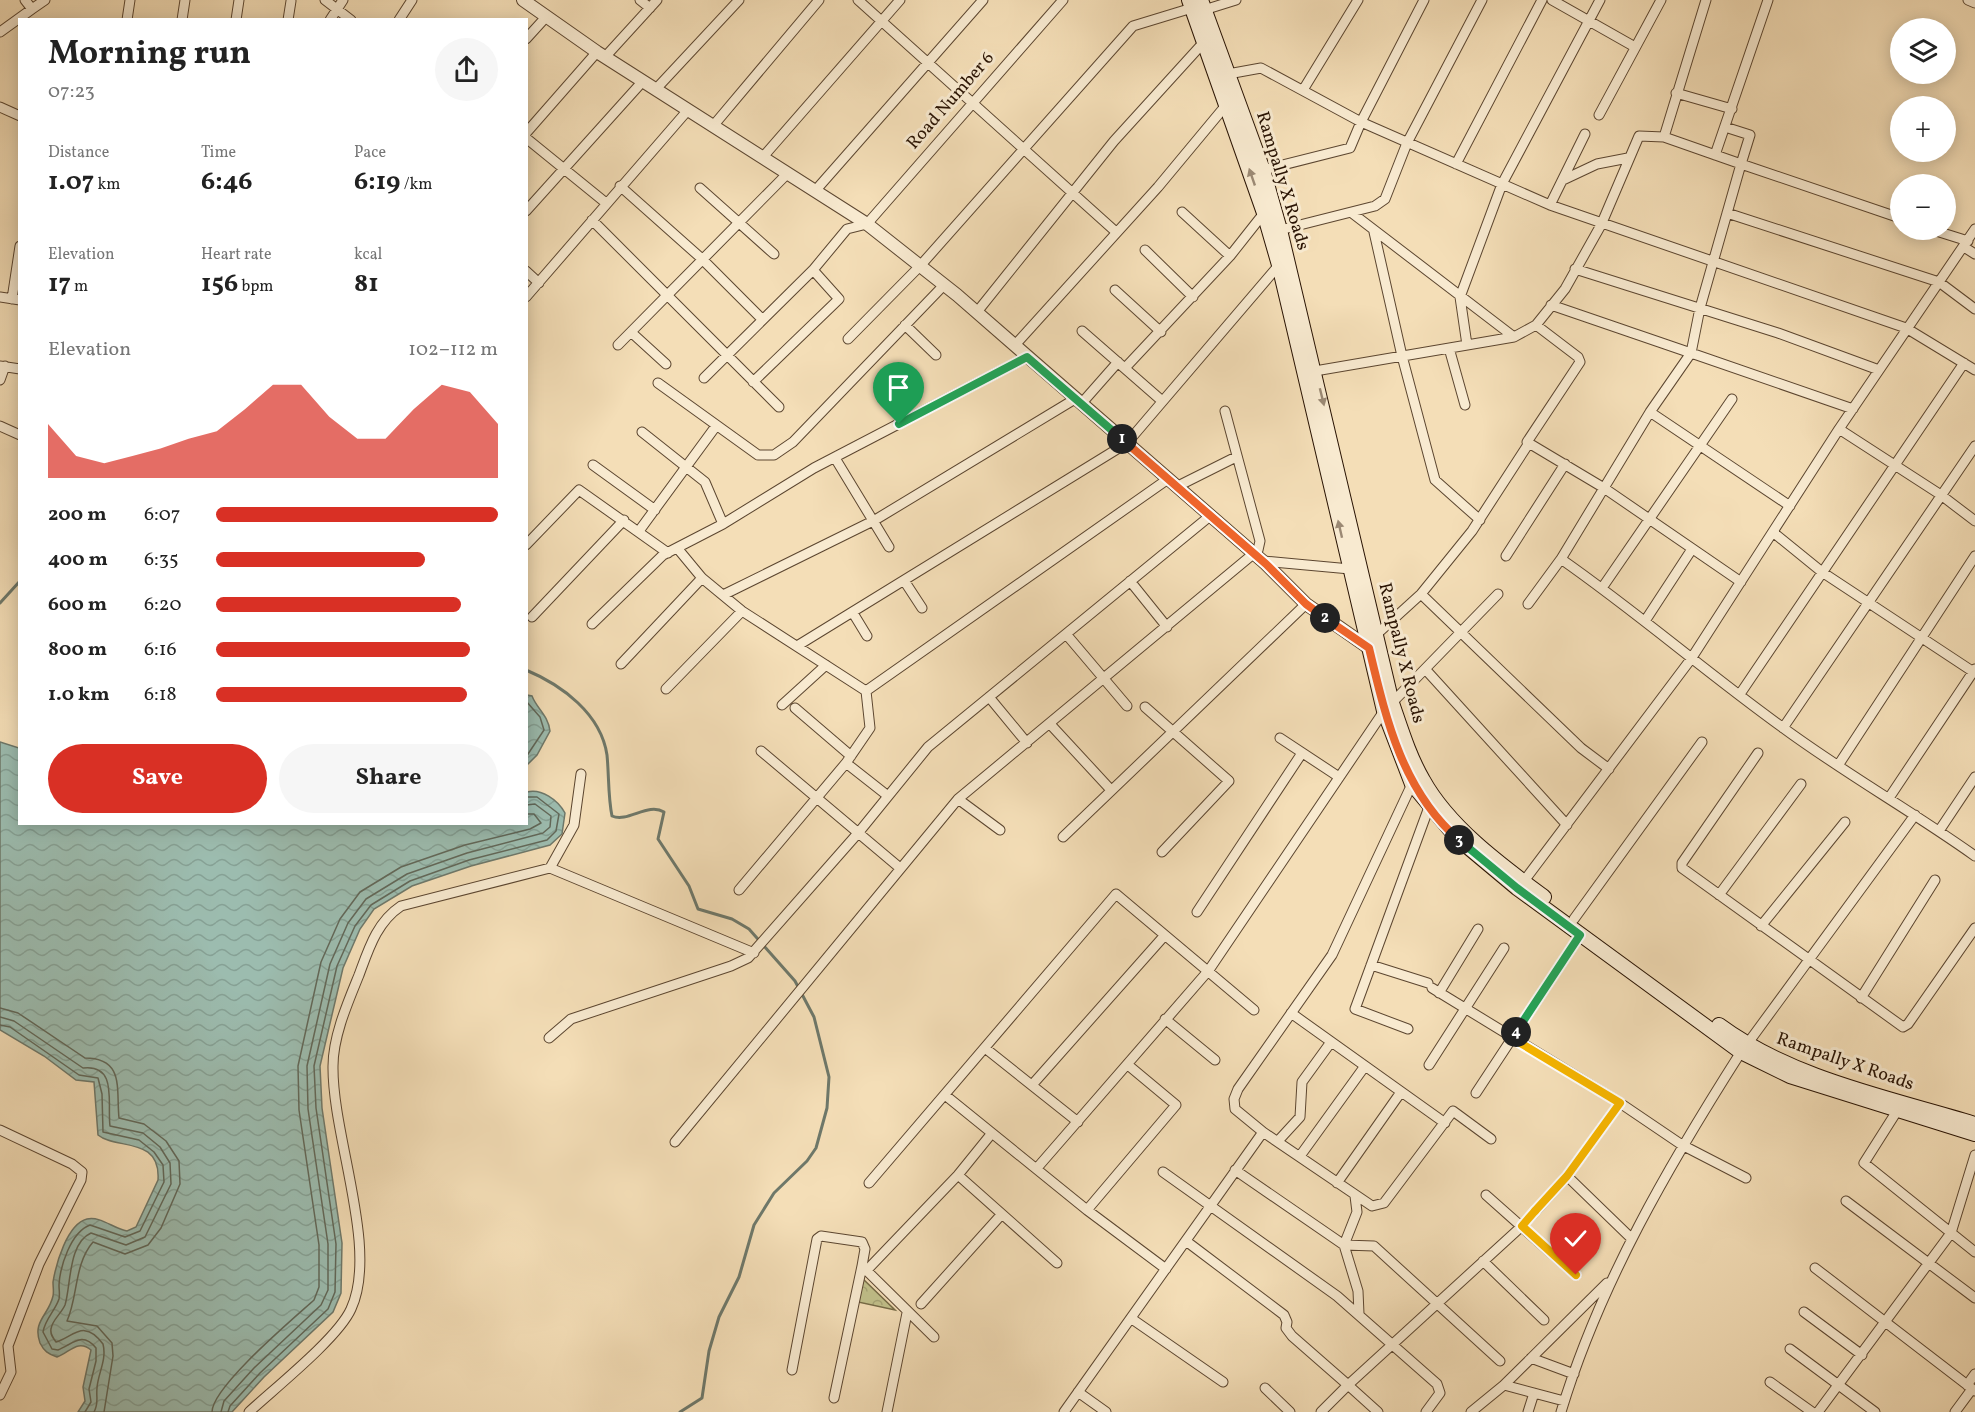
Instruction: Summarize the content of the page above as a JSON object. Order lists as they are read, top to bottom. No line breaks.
{"streets":{"main road":["Rampally X Roads"],"street":["Road Number 6"]},"page":{"map_buttons":["+","−"],"heading":["Morning run","07:23"],"stats":[["Distance","1.07 km"],["Time","6:46"],["Pace","6:19 /km"],["Elevation","17 m"],["Heart rate","156 bpm"],["kcal","81"]],"chart":["Elevation","102–112 m"],"pins":["1","2","3","4"],"list":[{"name":"200 m","note":"6:07"},{"name":"400 m","note":"6:35"},{"name":"600 m","note":"6:20"},{"name":"800 m","note":"6:16"},{"name":"1.0 km","note":"6:18"}],"buttons":["Save","Share"]}}
